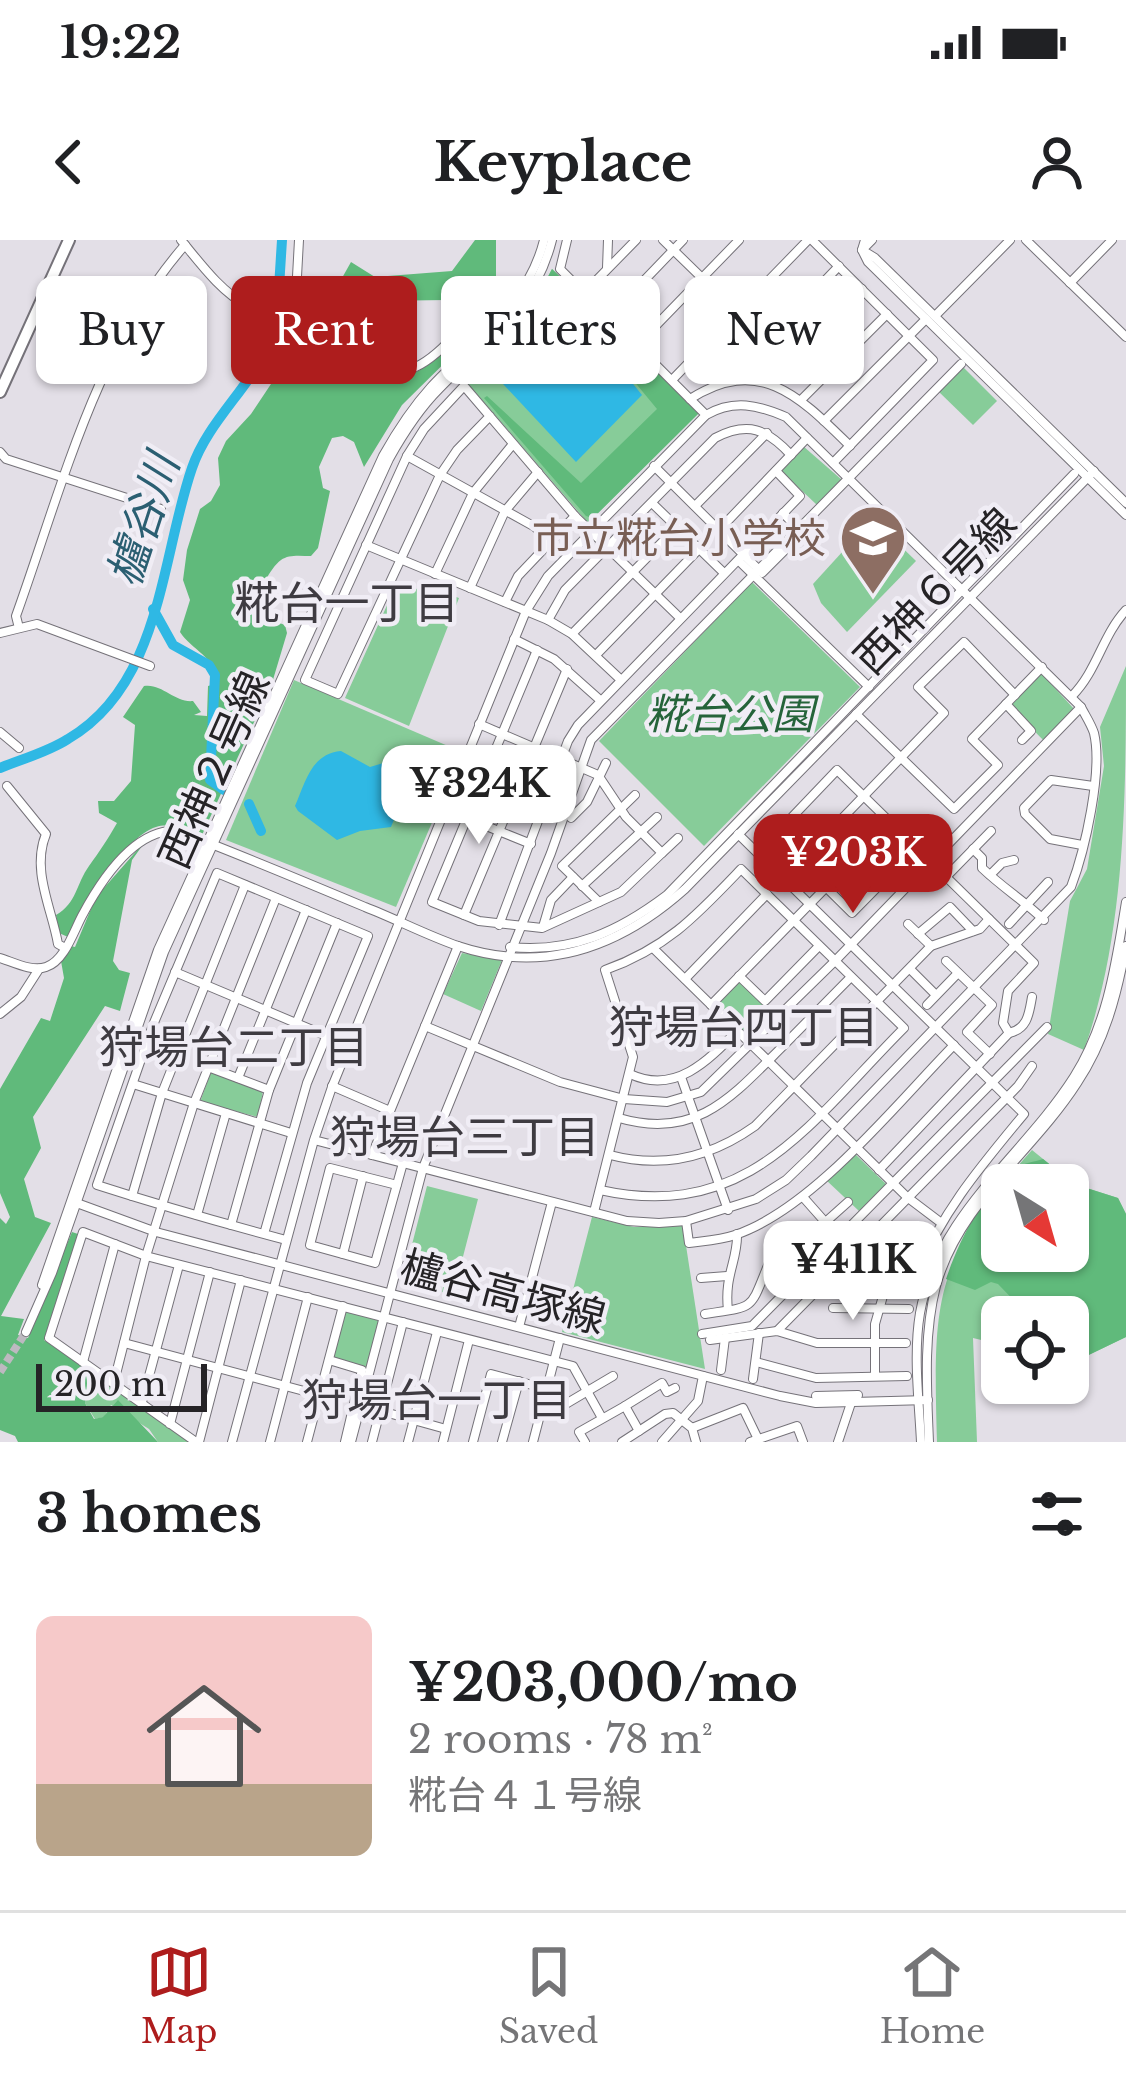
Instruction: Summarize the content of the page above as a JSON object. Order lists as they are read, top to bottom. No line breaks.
{"streets":{"street":["西神６号線","西神２号線","櫨谷高塚線"]},"crossings":[["西神６号線","西神２号線"],["西神２号線","櫨谷高塚線"]],"districts":["糀台一丁目","狩場台四丁目","狩場台二丁目","狩場台三丁目","狩場台一丁目"],"water":["櫨谷川"],"parks":["糀台公園"],"places":{"school or university":["市立糀台小学校"]},"scale_bar":"200 m","north":"bottom right","page":{"status":"19:22","header":"Keyplace","chip":["Buy","Rent","Filters","New"],"price":["¥324K","¥203K","¥411K"],"scale":"200 m","heading":"3 homes","list":[{"name":"¥203,000/mo","note":"2 rooms · 78 m² · 糀台４１号線"}],"tabs":["Map","Saved","Home"]}}
